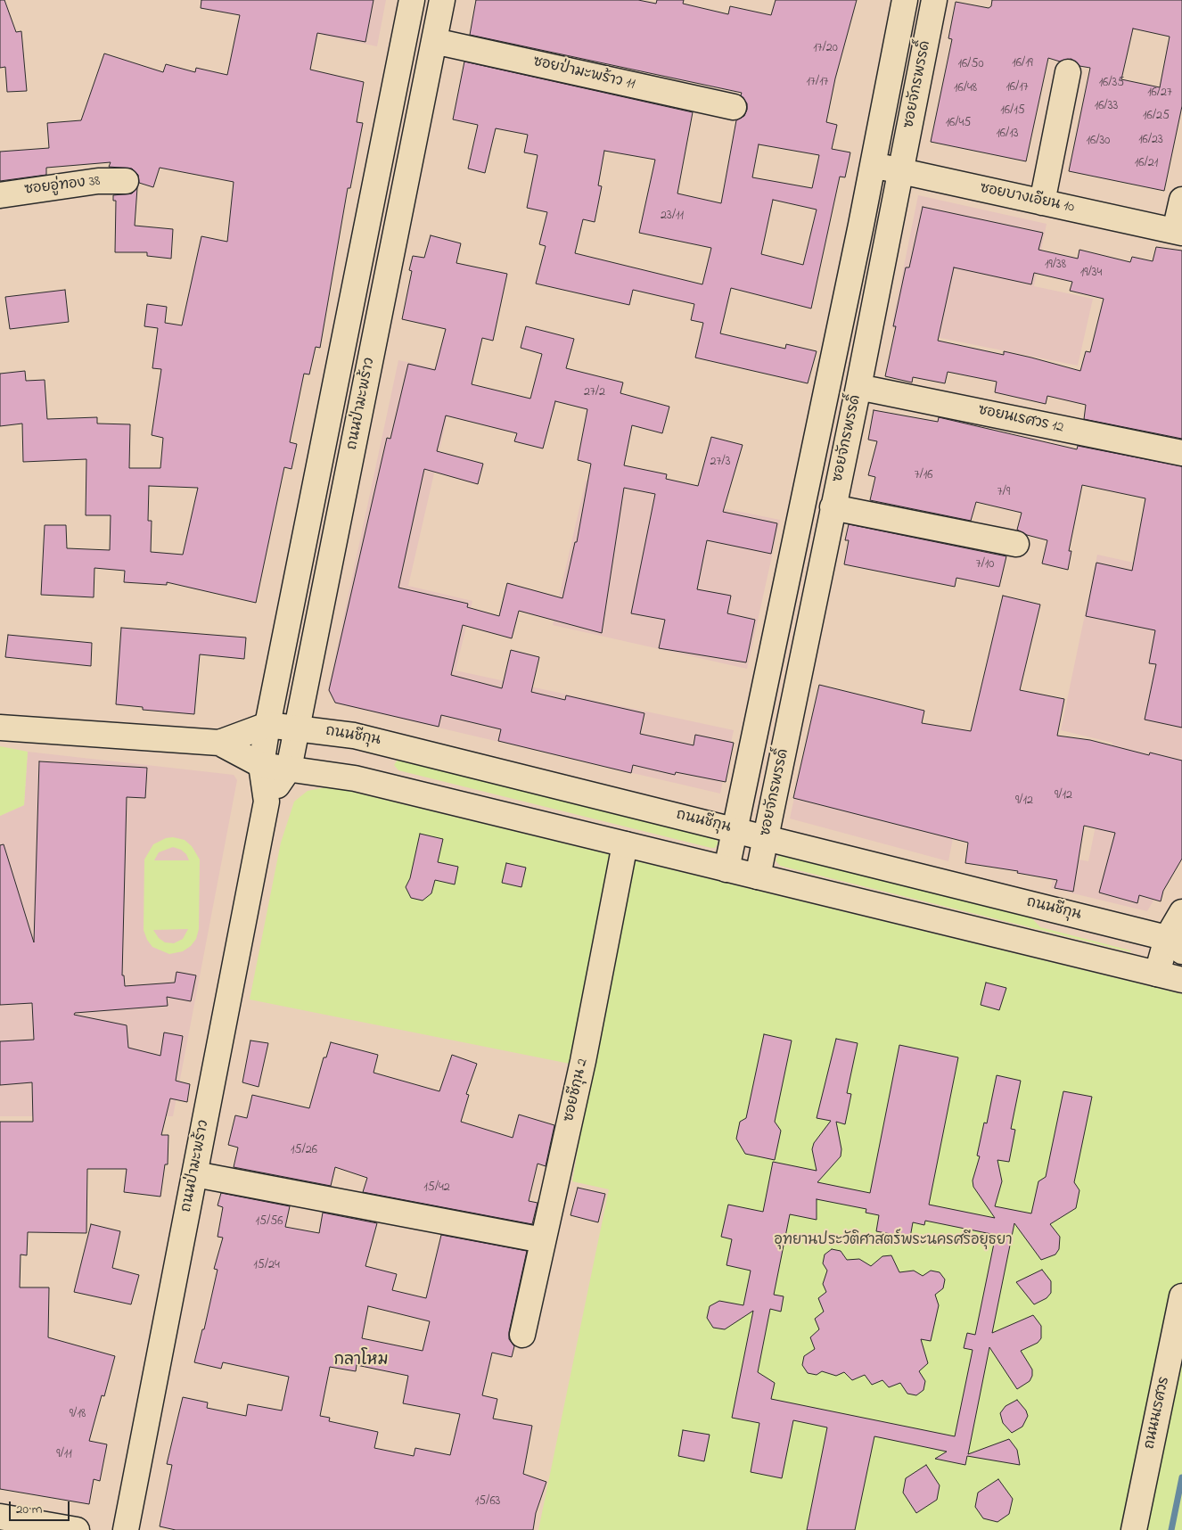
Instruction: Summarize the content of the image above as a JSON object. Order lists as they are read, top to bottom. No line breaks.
{"streets":{"street":["ซอยป่ามะพร้าว 11","ซอยจักรพรรดิ์","ซอยอู่ทอง 38","ซอยบางเอียน 10","ถนนป่ามะพร้าว","ซอยนเรศวร 12","ถนนชีกุน","ซอยชีกุน 2","ถนนนเรศวร"]},"crossings":[["ซอยป่ามะพร้าว 11","ถนนป่ามะพร้าว"],["ซอยจักรพรรดิ์","ซอยบางเอียน 10"],["ซอยจักรพรรดิ์","ซอยนเรศวร 12"],["ซอยจักรพรรดิ์","ถนนชีกุน"],["ถนนป่ามะพร้าว","ถนนชีกุน"],["ถนนชีกุน","ซอยชีกุน 2"]],"districts":["กลาโหม"],"parks":["อุทยานประวัติศาสตร์พระนครศรีอยุธยา"],"house_numbers":["17/20","16/19","16/50","17/17","16/35","16/17","16/48","16/27","16/33","16/15","16/25","16/45","16/13","16/23","16/30","16/21","23/11","19/38","19/34","27/2","27/3","7/16","7/9","7/10","9/12","9/12","15/26","15/42","15/56","15/24","9/18","9/11","15/63"],"scale_bar":"20 m"}
